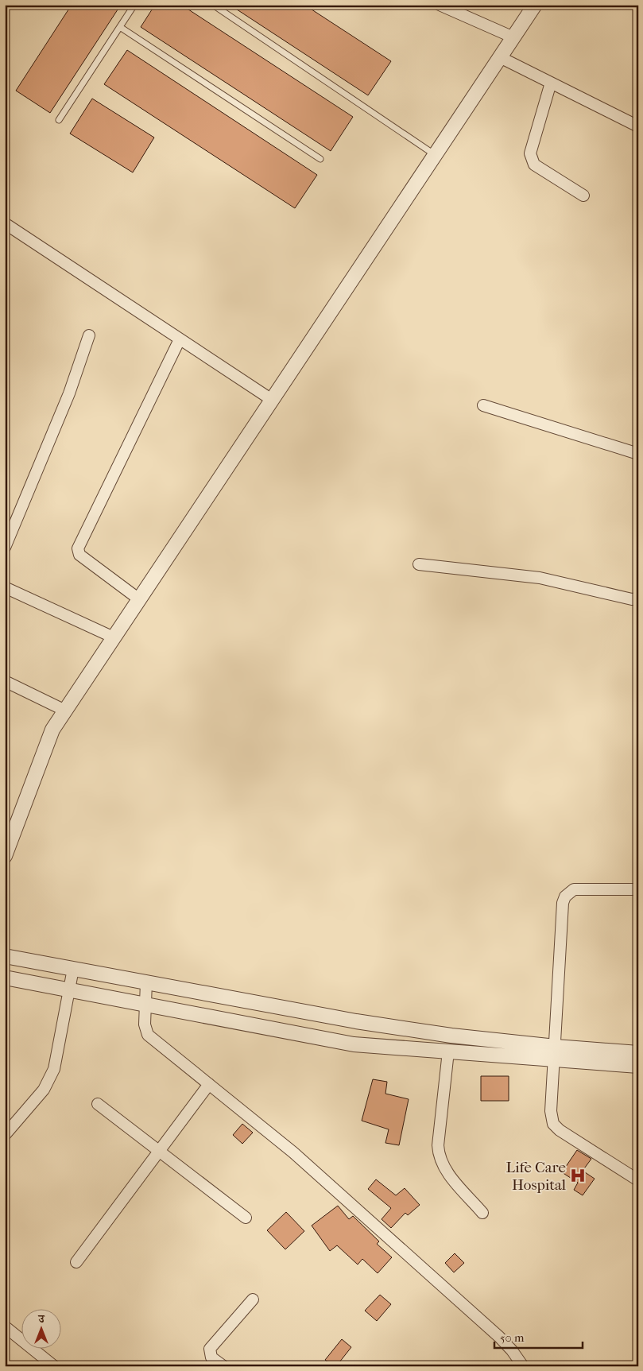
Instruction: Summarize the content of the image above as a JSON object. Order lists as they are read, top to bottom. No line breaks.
{"places":{"hospital":["Life Care Hospital"]},"scale_bar":"50 m","north":"top"}
